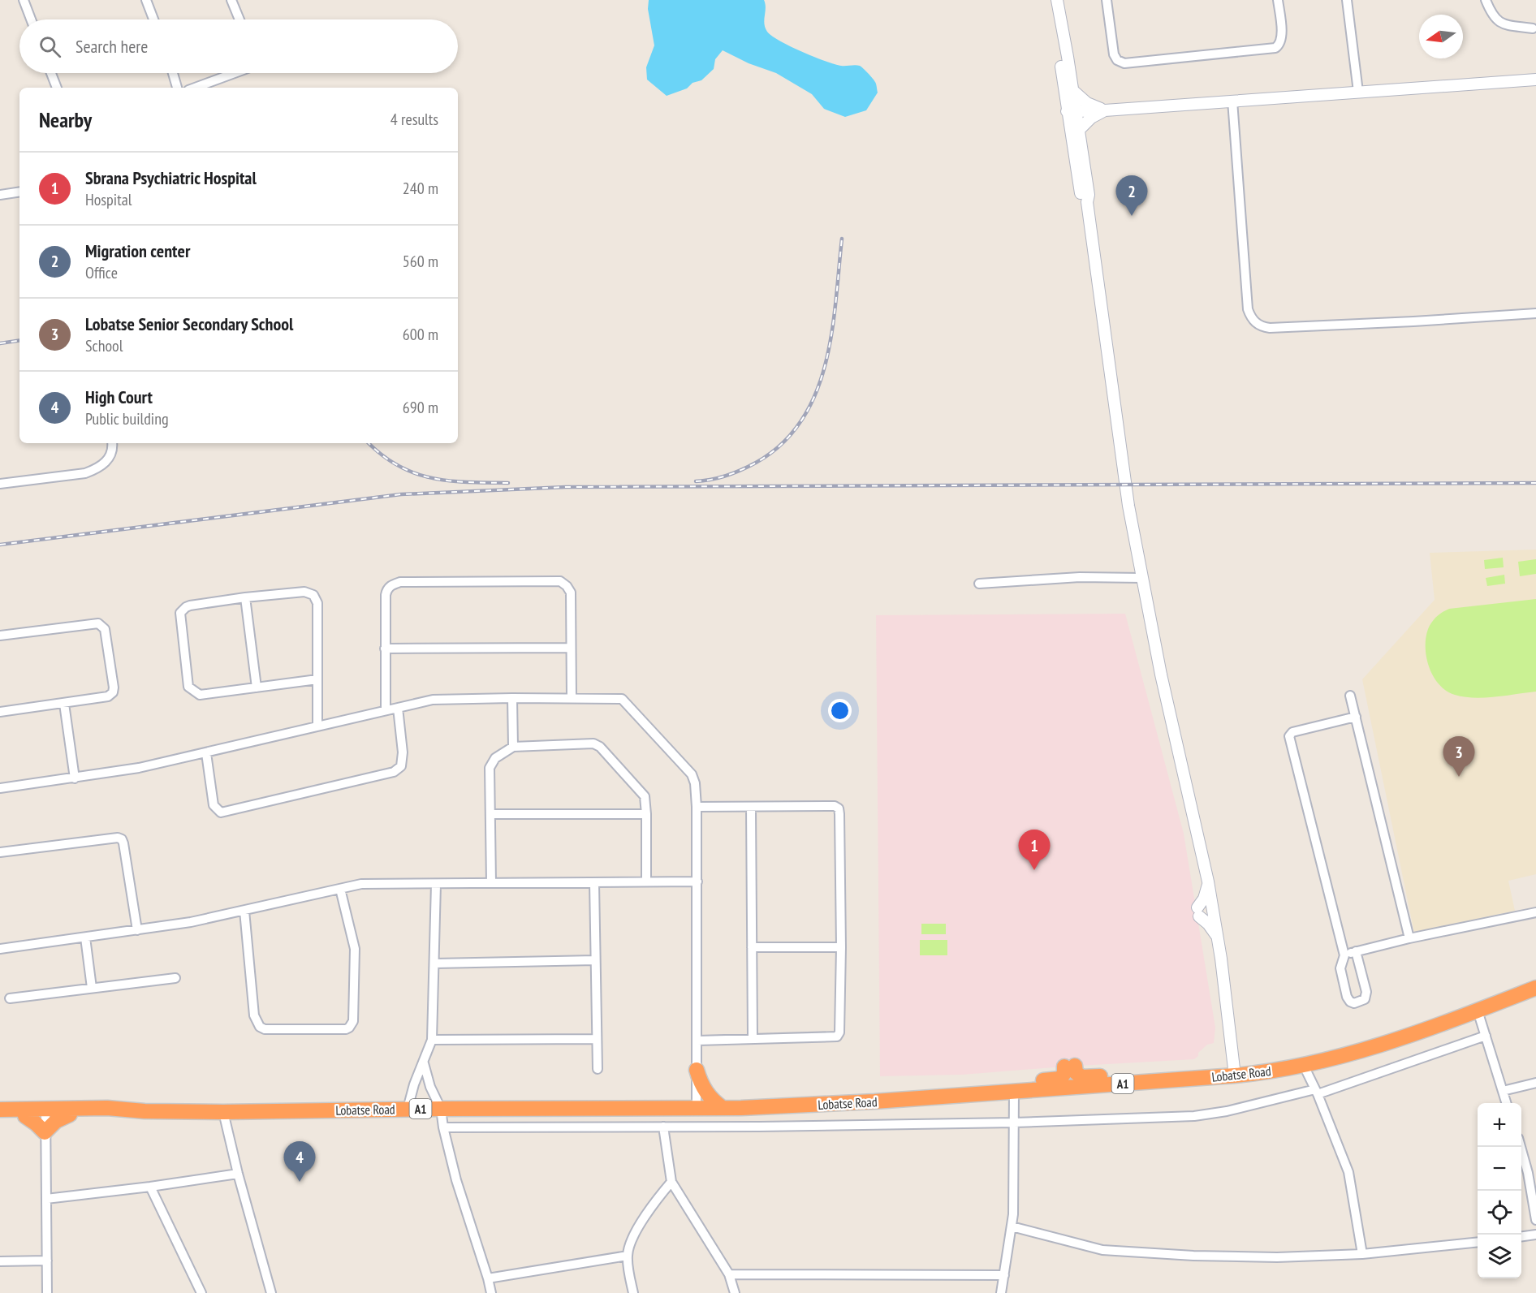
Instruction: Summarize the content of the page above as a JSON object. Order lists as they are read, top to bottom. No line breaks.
{"streets":{"highway":["Lobatse Road","A1"]},"north":"left","page":{"search":"Search here","heading":["Nearby","4 results"],"list":[{"mark":"1","name":"Sbrana Psychiatric Hospital","note":"Hospital","value":"240 m"},{"mark":"2","name":"Migration center","note":"Office","value":"560 m"},{"mark":"3","name":"Lobatse Senior Secondary School","note":"School","value":"600 m"},{"mark":"4","name":"High Court","note":"Public building","value":"690 m"}],"pins":["2","3","1","4"],"map_buttons":["+","−"]}}
